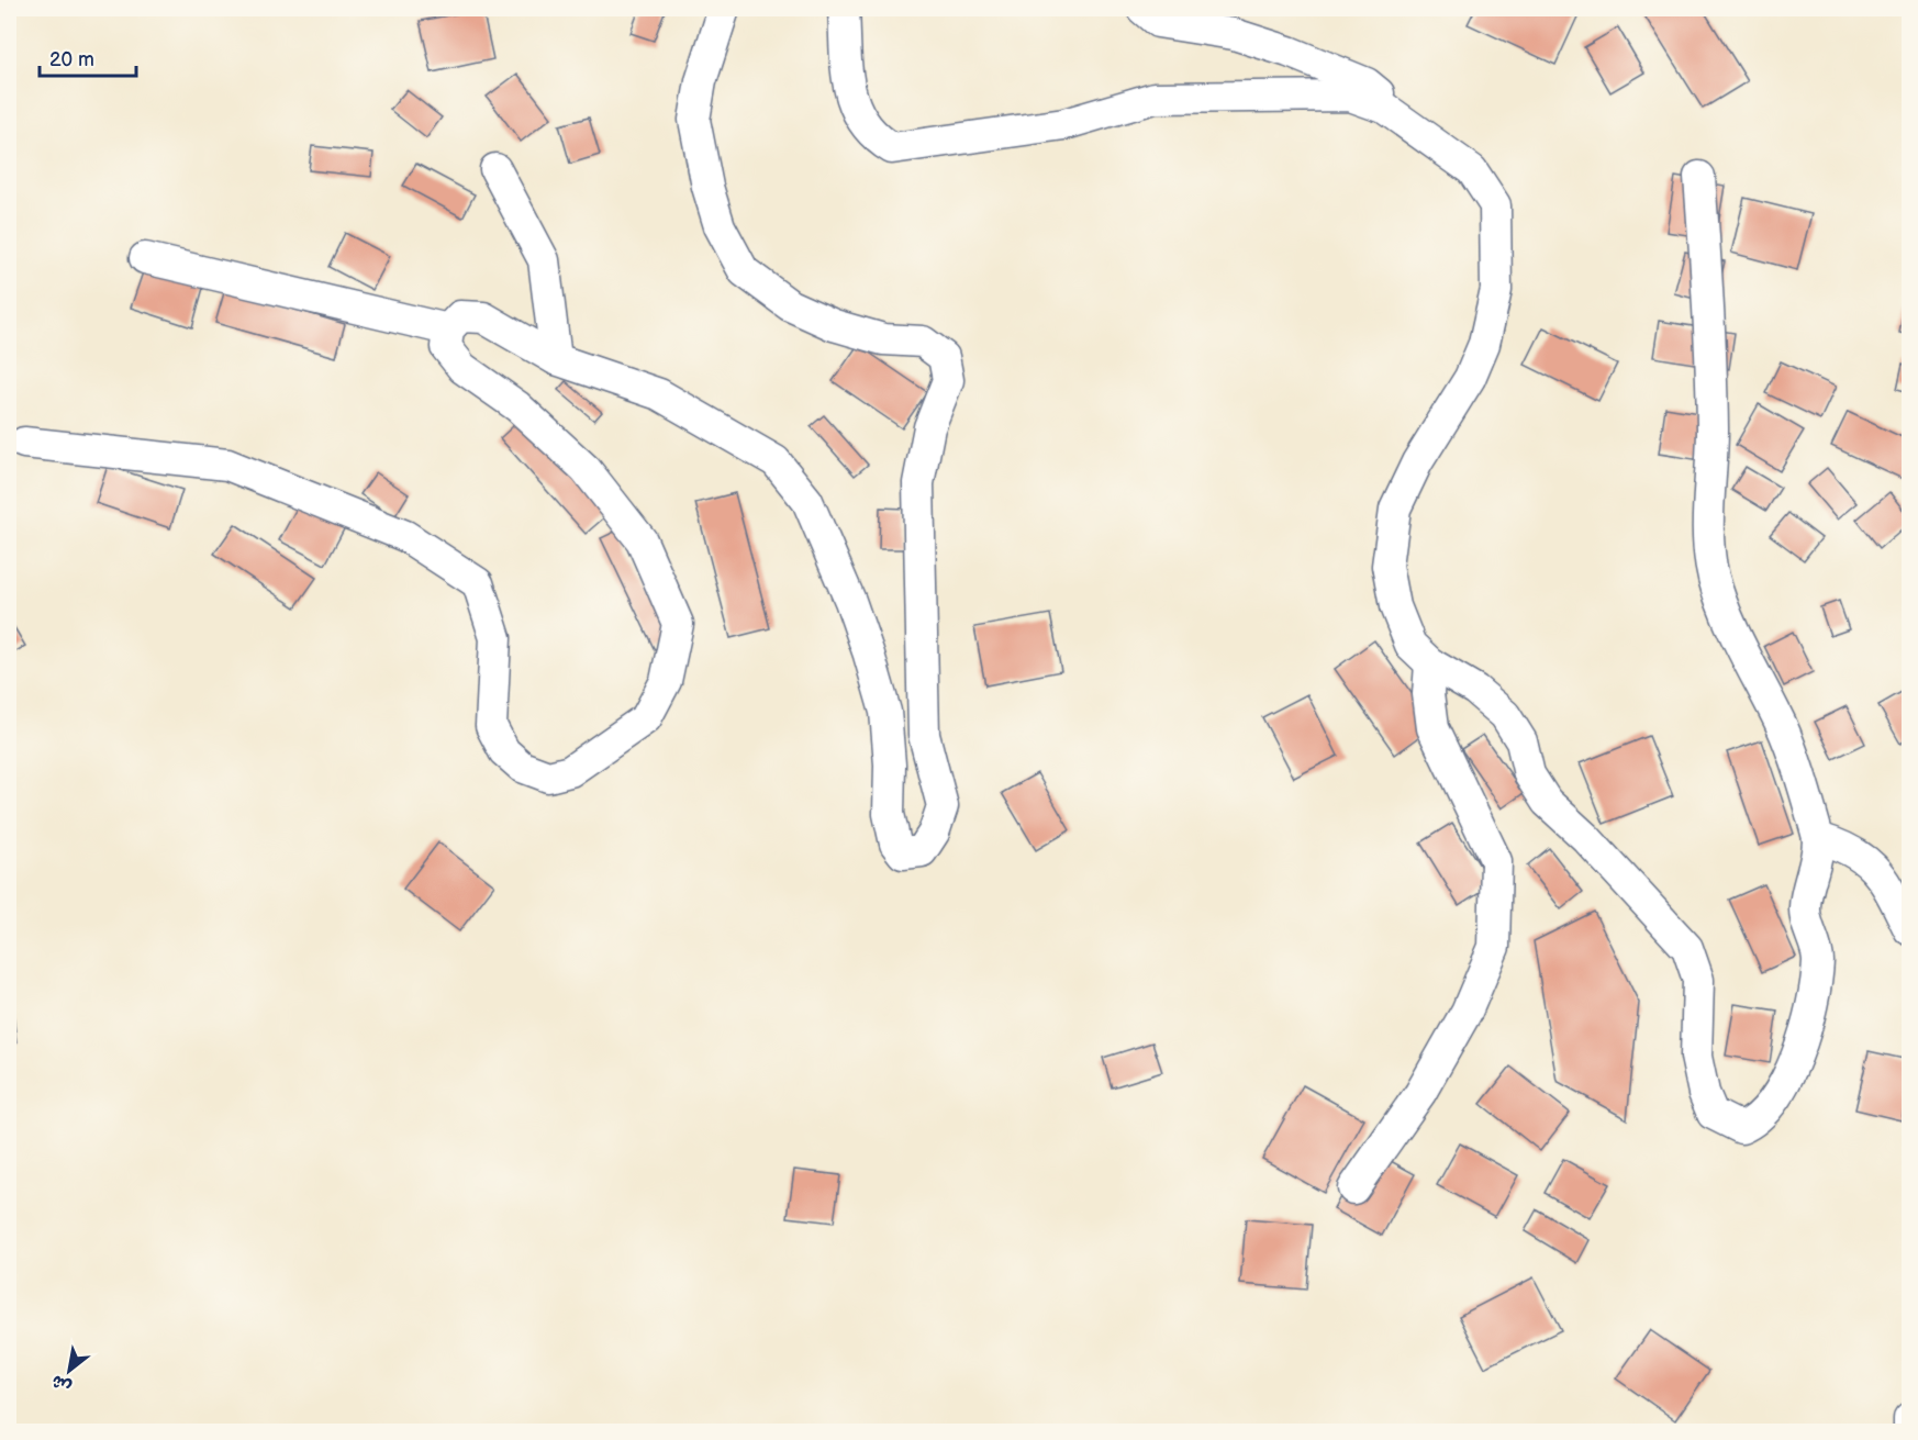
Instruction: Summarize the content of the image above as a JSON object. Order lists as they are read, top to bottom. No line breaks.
{"scale_bar":"20 m","north":"bottom left"}
